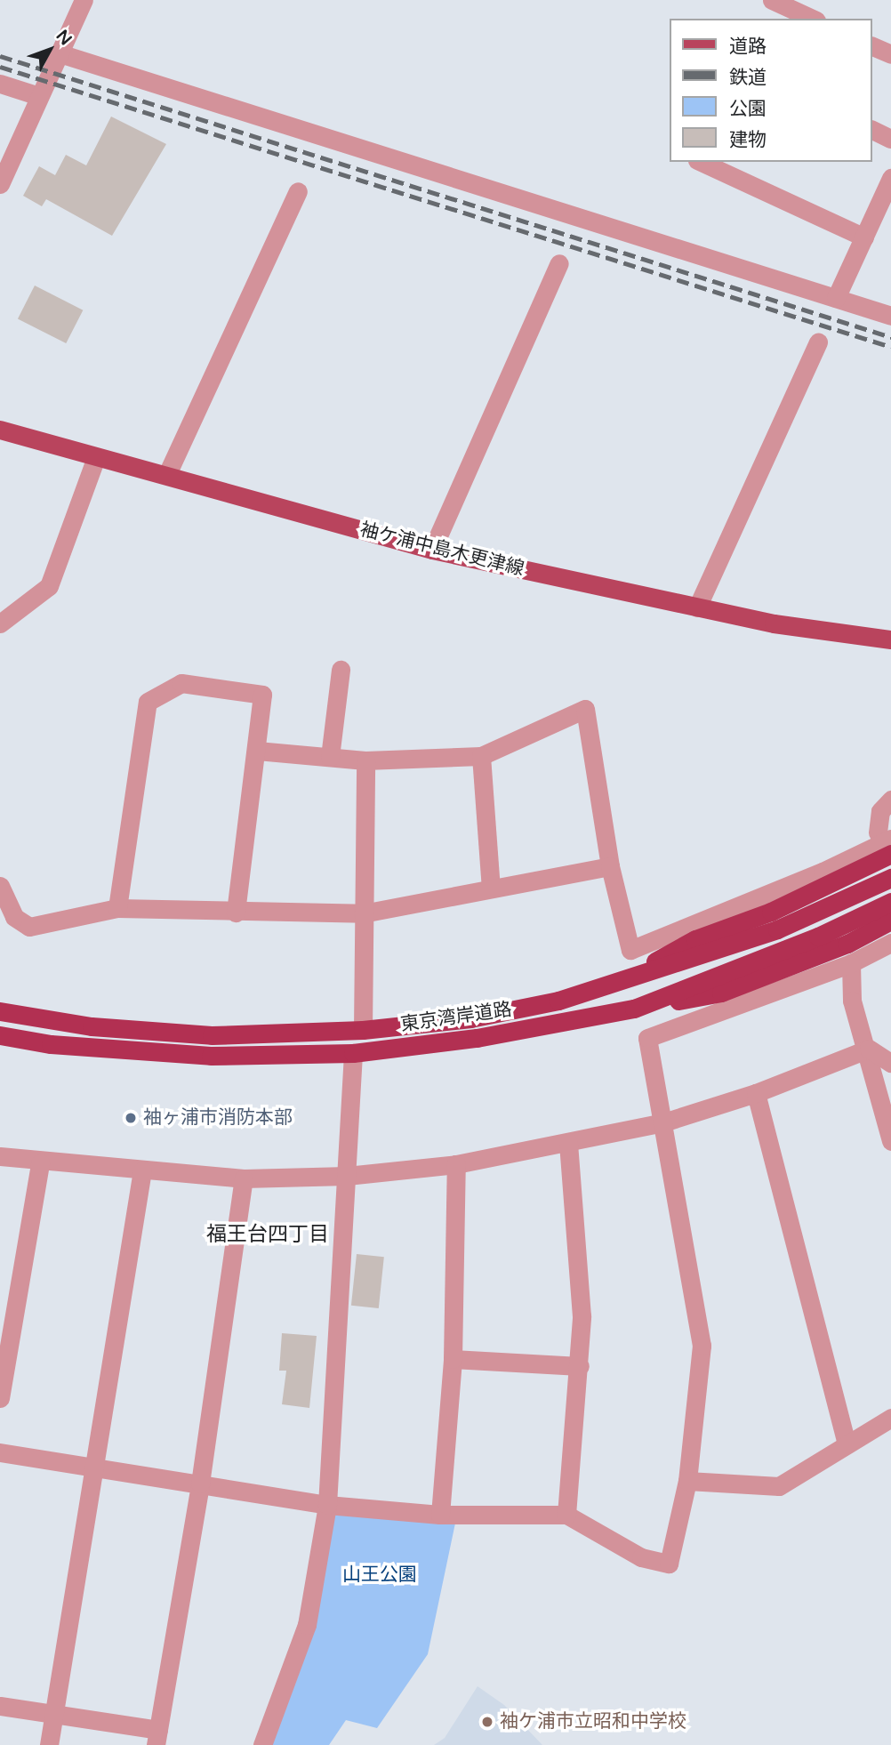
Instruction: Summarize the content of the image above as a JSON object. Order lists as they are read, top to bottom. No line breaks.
{"streets":{"highway":["東京湾岸道路"],"main road":["袖ケ浦中島木更津線"]},"districts":["福王台四丁目"],"parks":["山王公園"],"places":["袖ヶ浦市消防本部","袖ケ浦市立昭和中学校"],"legend":["道路","鉄道","公園","建物"],"north":"top right"}
